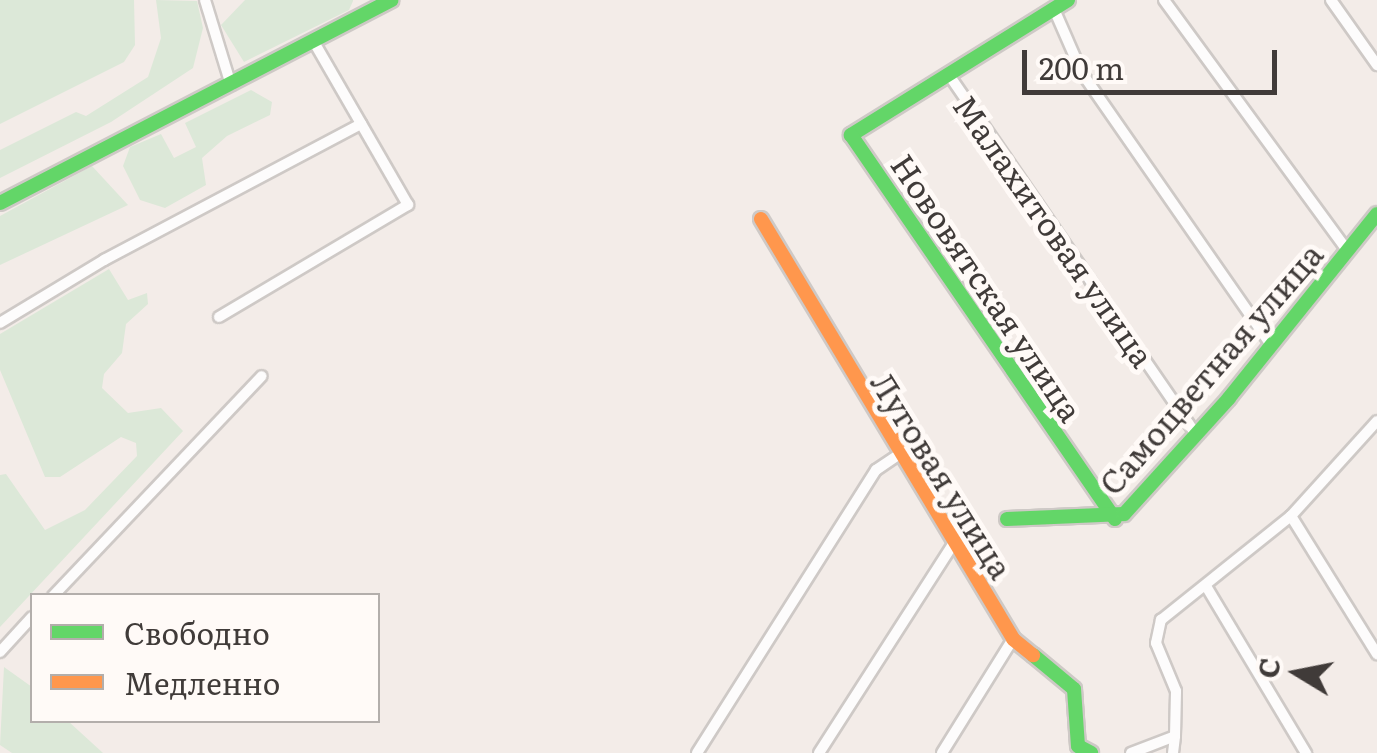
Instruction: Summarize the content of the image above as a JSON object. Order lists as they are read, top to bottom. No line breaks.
{"streets":{"street":["Малахитовая улица","Нововятская улица","Самоцветная улица","Луговая улица"]},"crossings":[["Малахитовая улица","Нововятская улица"],["Малахитовая улица","Самоцветная улица"],["Нововятская улица","Самоцветная улица"]],"legend":["Свободно","Медленно"],"scale_bar":"200 m","north":"left"}
